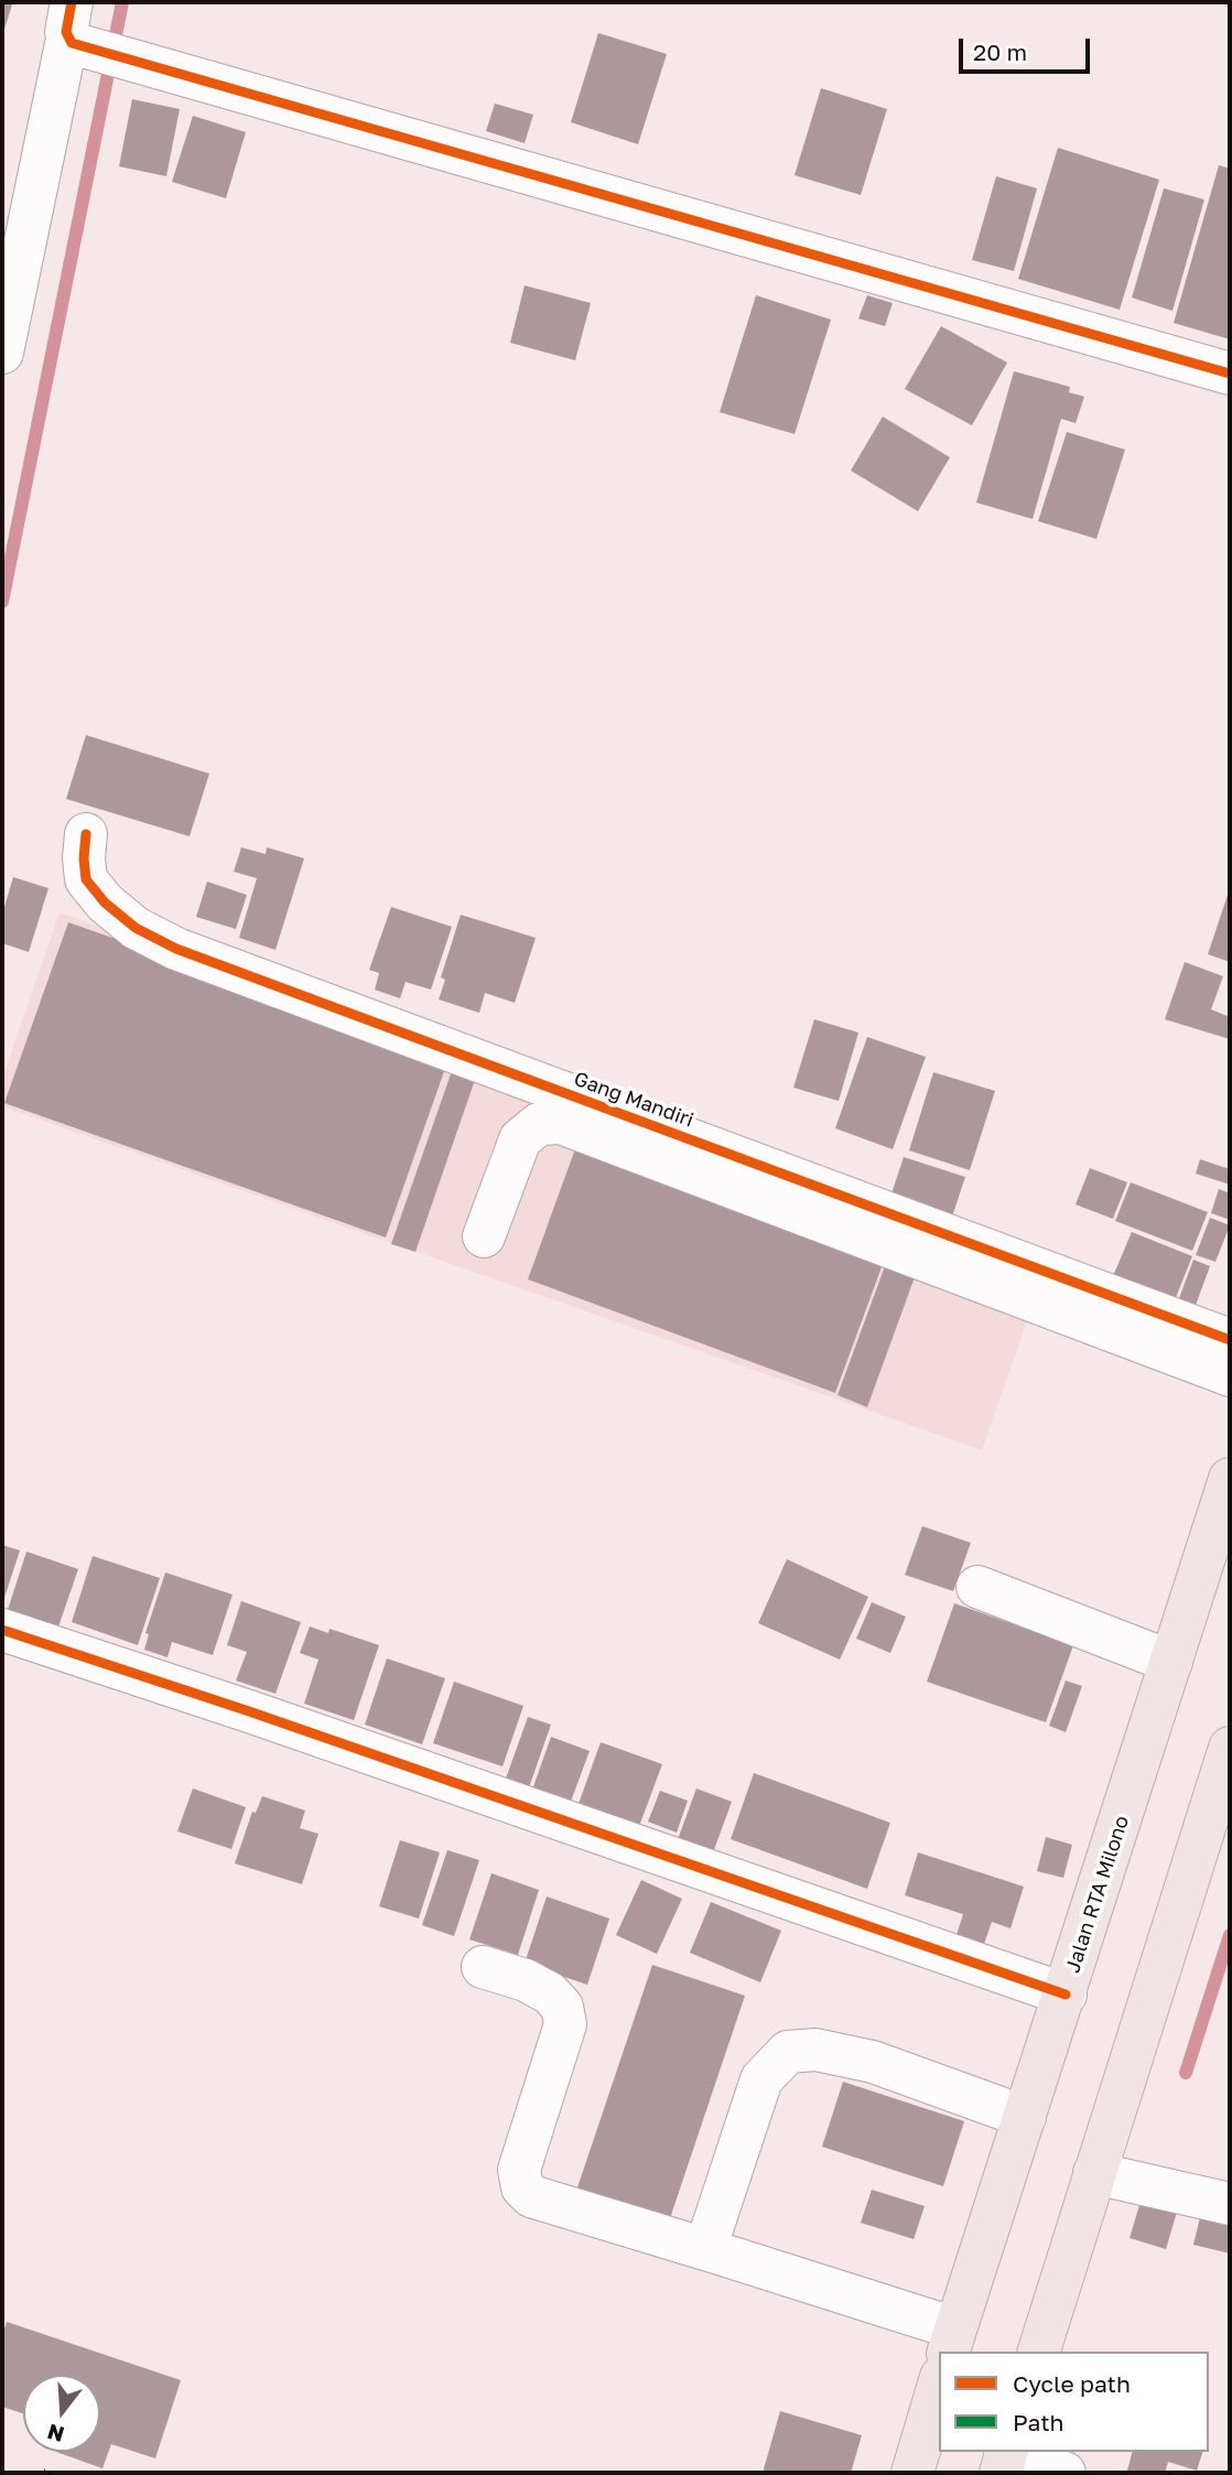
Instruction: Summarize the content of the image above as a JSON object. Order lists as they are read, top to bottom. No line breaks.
{"streets":{"highway":["Jalan RTA Milono"],"street":["Gang Mandiri"]},"legend":["Cycle path","Path"],"scale_bar":"20 m","north":"bottom"}
